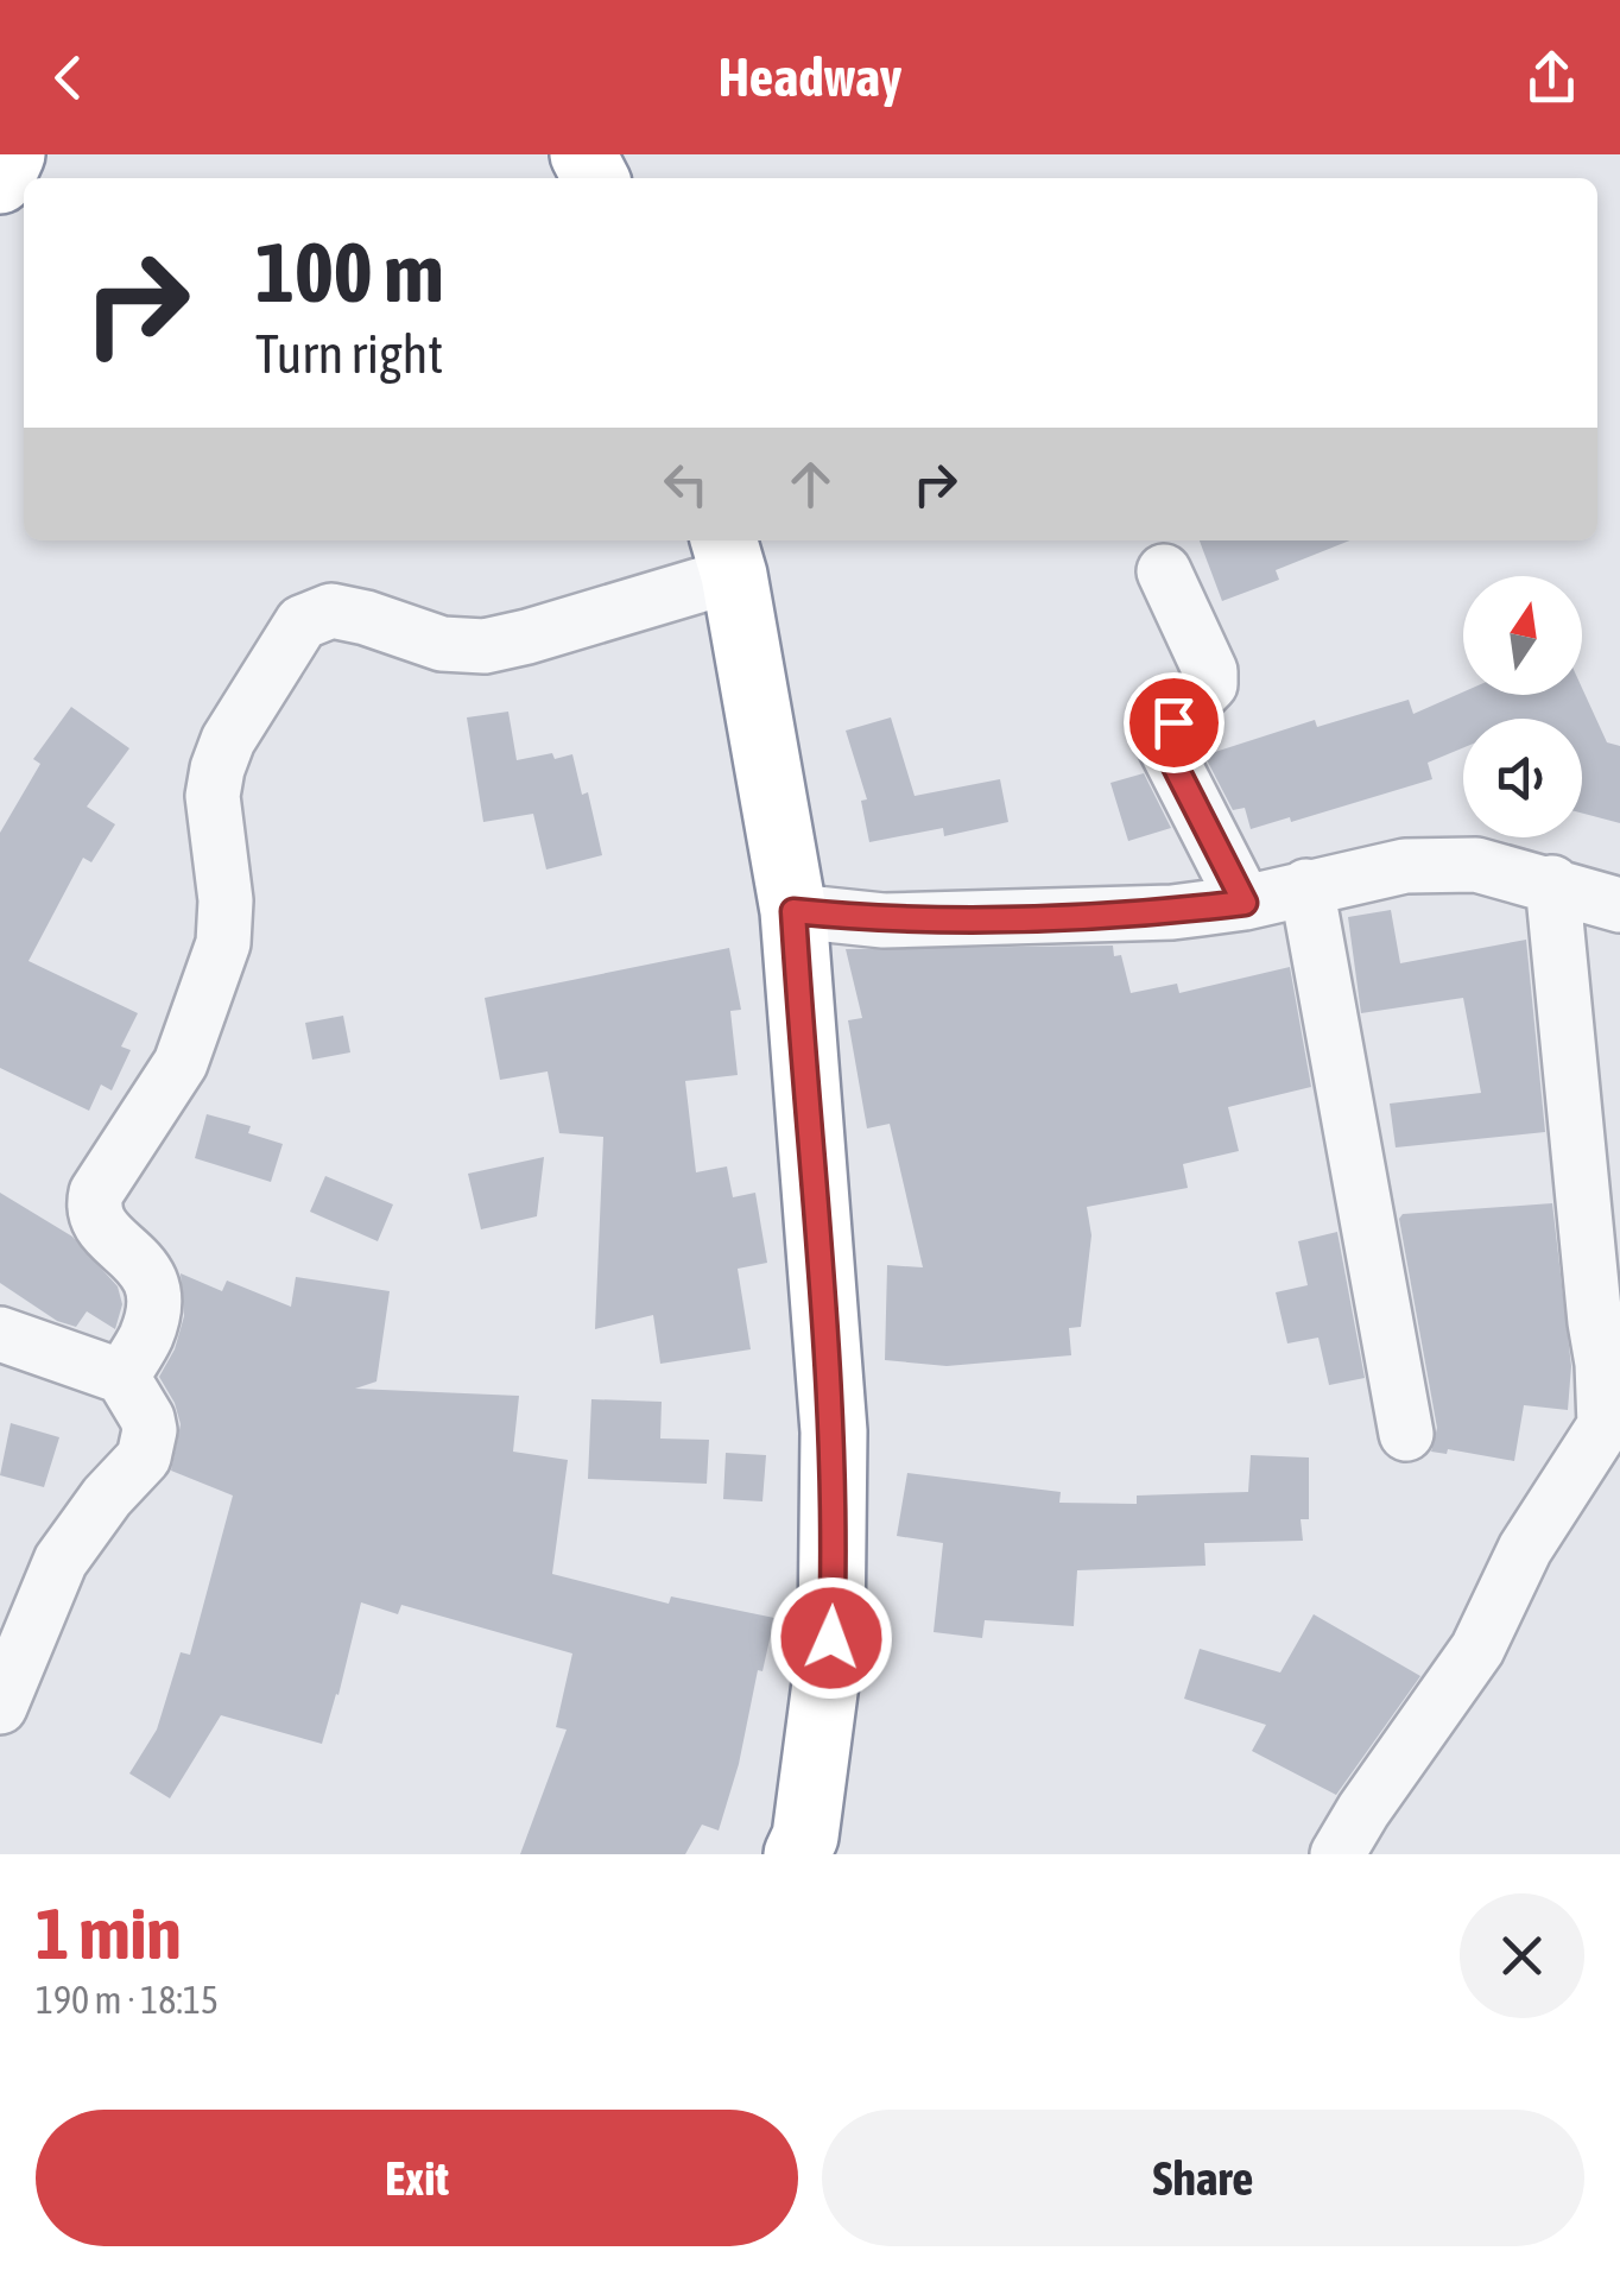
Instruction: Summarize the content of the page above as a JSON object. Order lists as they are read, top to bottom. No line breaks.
{"north":"top","page":{"header":"Headway","turn":["100 m","Turn right"],"heading":["1 min","190 m · 18:15"],"buttons":["Exit","Share"]}}
